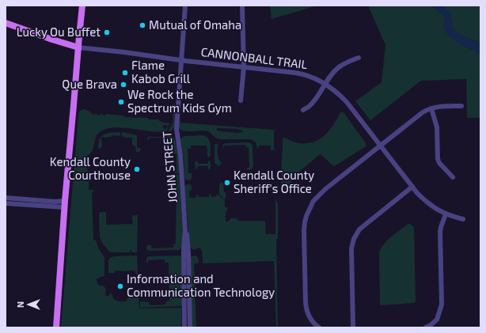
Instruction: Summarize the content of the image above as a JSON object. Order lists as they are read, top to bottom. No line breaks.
{"streets":{"main road":["CANNONBALL TRAIL"],"street":["JOHN STREET"]},"crossings":[["CANNONBALL TRAIL","JOHN STREET"]],"places":["Mutual of Omaha","Lucky Ou Buffet","Flame Kabob Grill","Que Brava","We Rock the Spectrum Kids Gym","Kendall County Courthouse","Kendall County Sheriff's Office","Information and Communication Technology"],"north":"left"}
